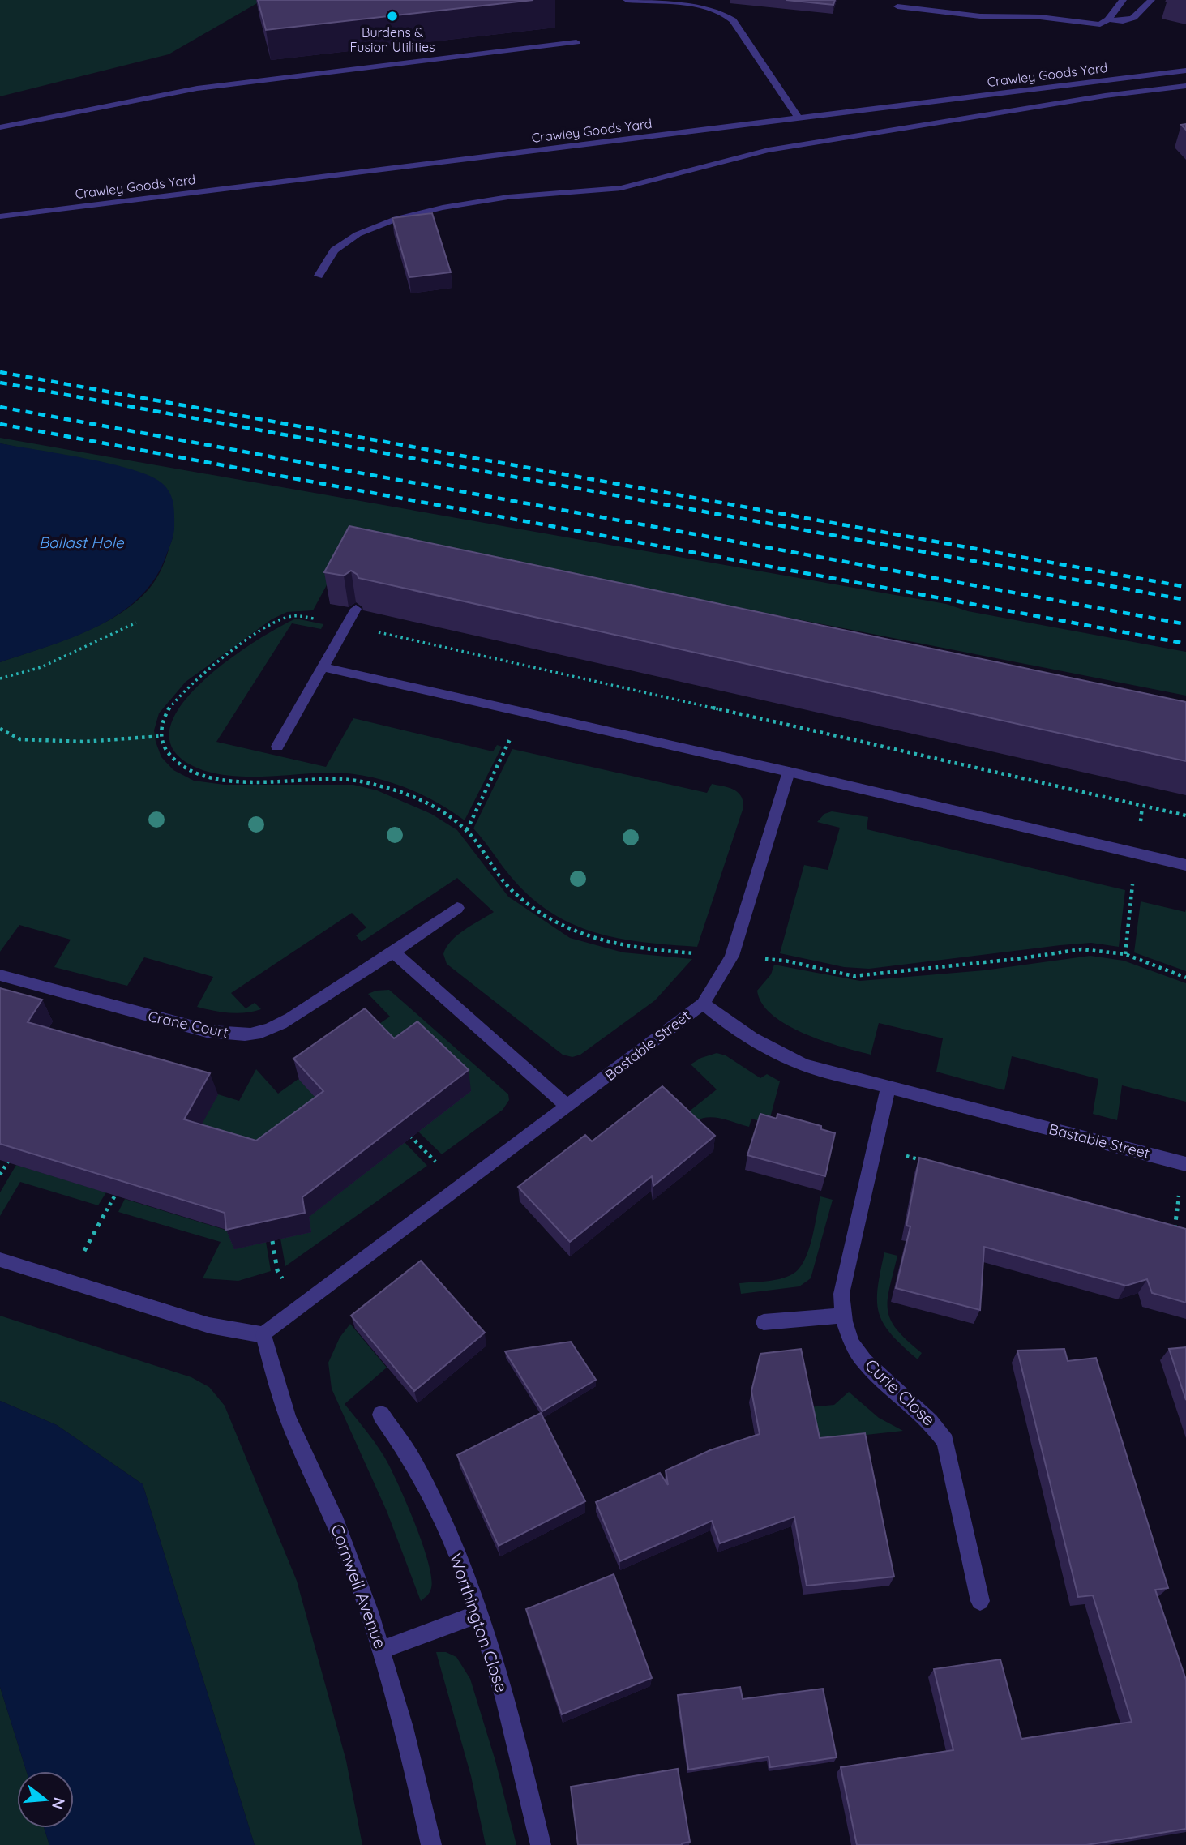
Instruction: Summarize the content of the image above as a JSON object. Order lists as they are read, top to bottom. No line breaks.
{"streets":{"street":["Crawley Goods Yard","Crane Court","Bastable Street","Curie Close","Cornwell Avenue","Worthington Close"]},"crossings":[["Bastable Street","Curie Close"],["Bastable Street","Cornwell Avenue"]],"water":["Ballast Hole"],"places":["Burdens & Fusion Utilities"],"north":"right"}
